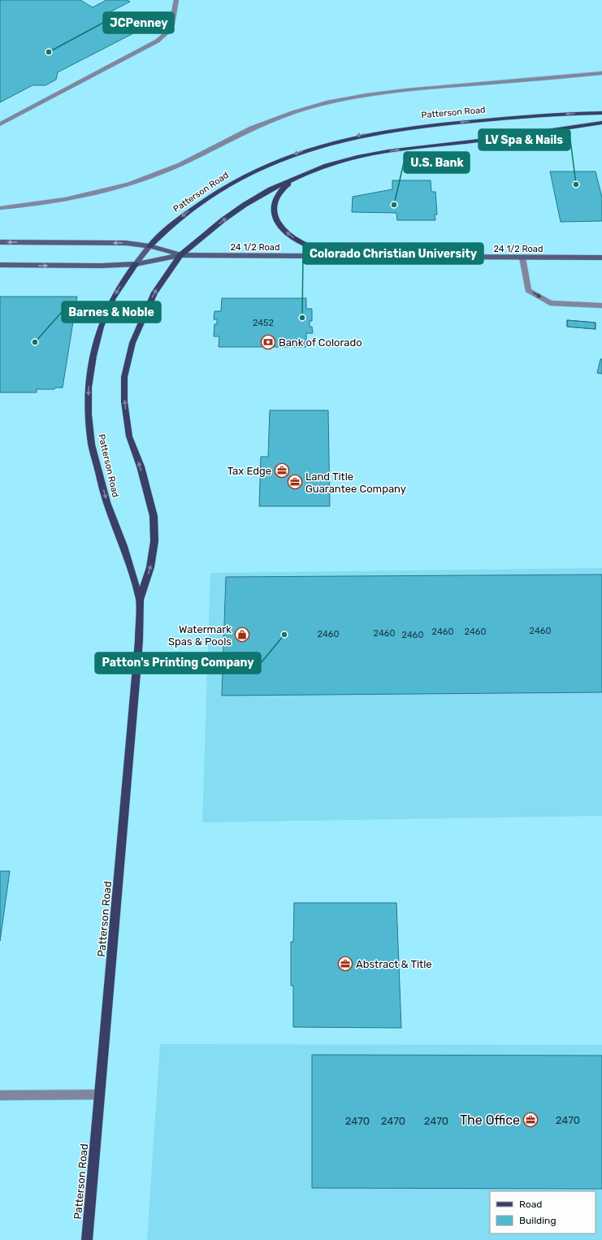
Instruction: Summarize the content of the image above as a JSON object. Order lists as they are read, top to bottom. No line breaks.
{"streets":{"main road":["Patterson Road"],"street":["24 1/2 Road"]},"crossings":[["Patterson Road","24 1/2 Road"]],"places":{"other":["JCPenney","LV Spa & Nails","U.S. Bank","Colorado Christian University","Barnes & Noble","Patton's Printing Company"],"bank":["Bank of Colorado"],"office":["Tax Edge","Land Title Guarantee Company","Abstract & Title","The Office"],"shop":["Watermark Spas & Pools"]},"house_numbers":["2452","2460","2460","2460","2460","2460","2460","2470","2470","2470","2470"],"legend":["Road","Building"]}
